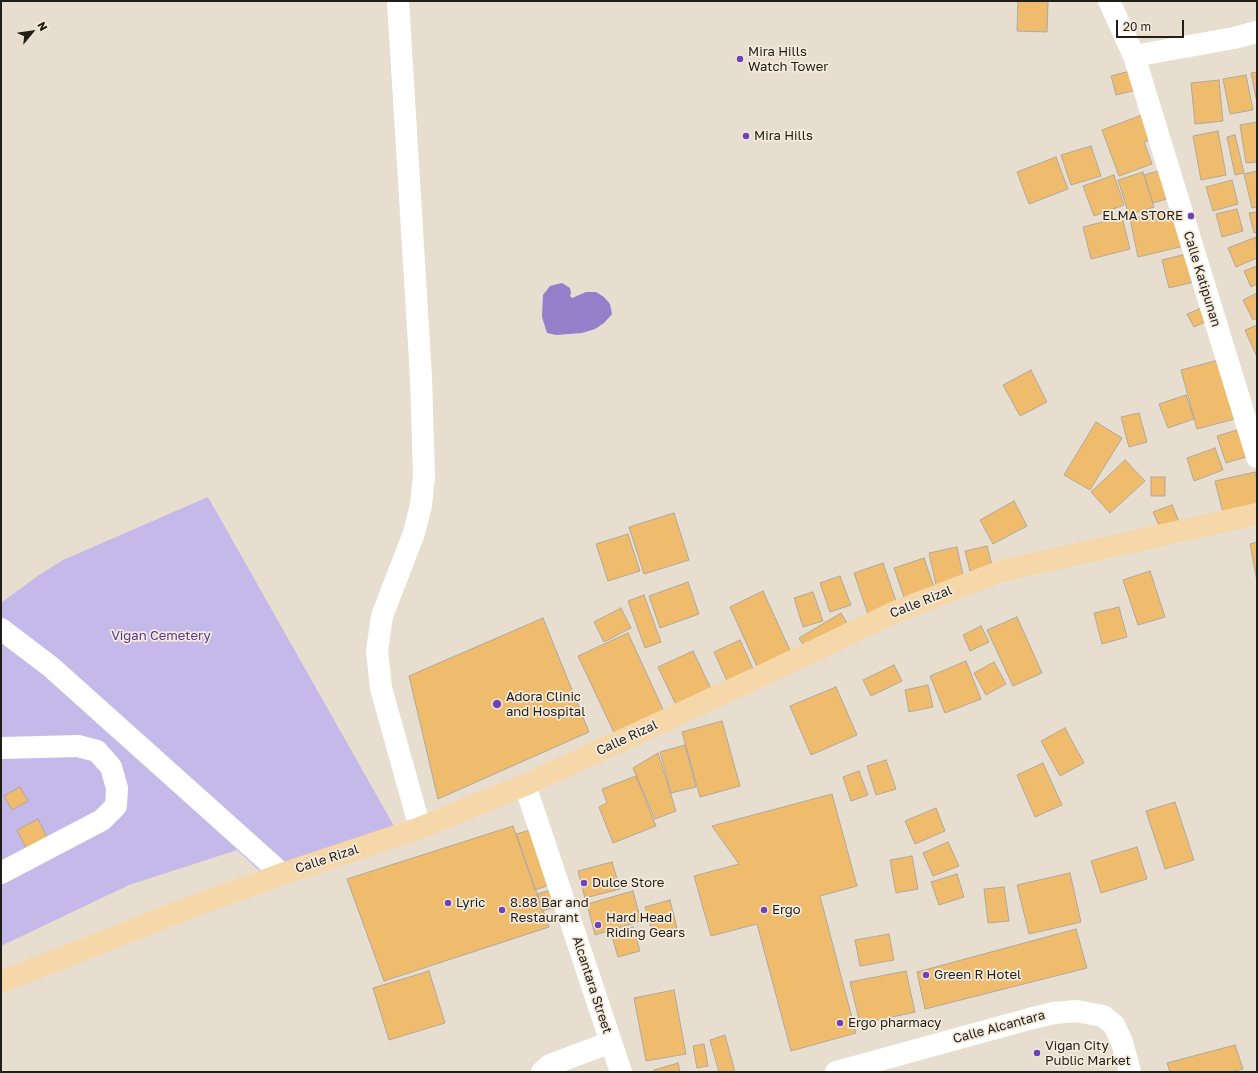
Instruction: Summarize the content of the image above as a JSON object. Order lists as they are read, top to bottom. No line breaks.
{"streets":{"main road":["Calle Rizal"],"street":["Calle Katipunan","Alcantara Street","Calle Alcantara"]},"crossings":[["Calle Rizal","Alcantara Street"]],"parks":["Vigan Cemetery"],"places":["Mira Hills Watch Tower","Mira Hills","ELMA STORE","Adora Clinic and Hospital","Dulce Store","Lyric","8.88 Bar and Restaurant","Ergo","Hard Head Riding Gears","Green R Hotel","Ergo pharmacy","Vigan City Public Market"],"scale_bar":"20 m","north":"top right"}
